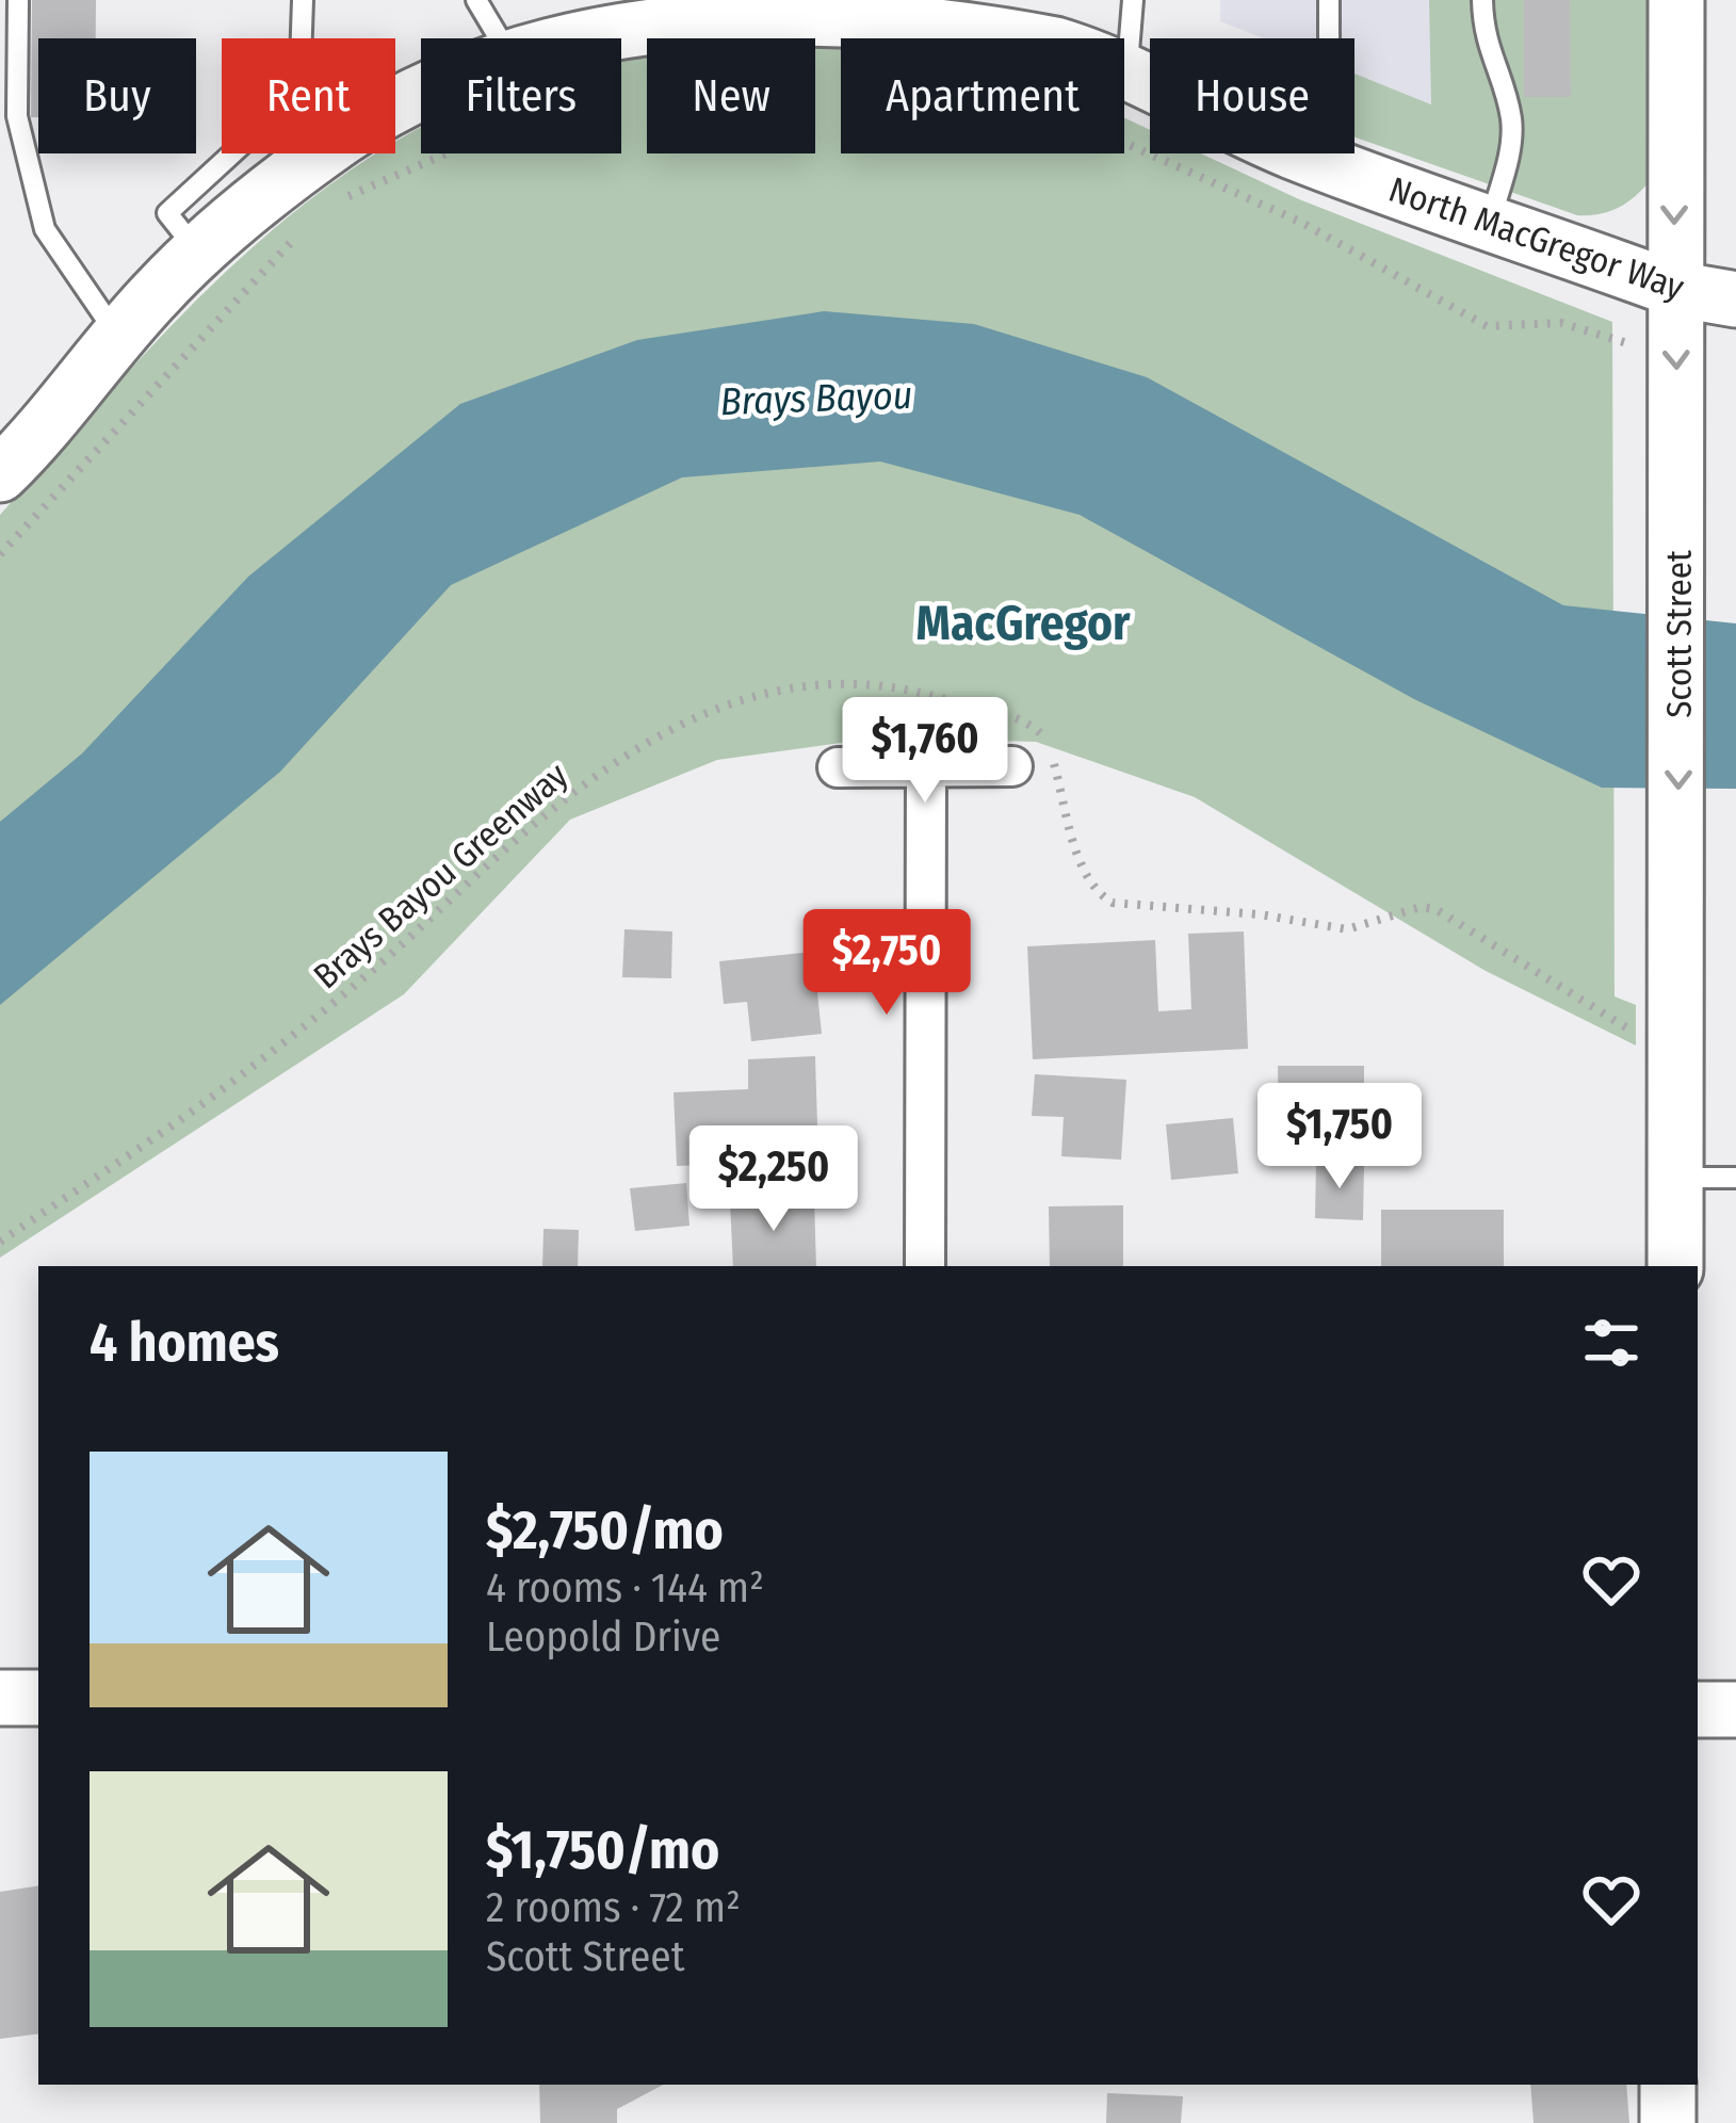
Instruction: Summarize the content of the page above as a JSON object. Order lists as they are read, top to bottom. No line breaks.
{"streets":{"main road":["North MacGregor Way","Scott Street"],"path":["Brays Bayou Greenway"]},"crossings":[["North MacGregor Way","Scott Street"],["Scott Street","Brays Bayou Greenway"]],"one_way":["Scott Street"],"districts":["MacGregor"],"water":["Brays Bayou"],"page":{"chip":["Buy","Rent","Filters","New","Apartment","House"],"price":["$1,760","$2,750","$1,750","$2,250"],"heading":"4 homes","list":[{"name":"$2,750/mo","note":"4 rooms · 144 m² · Leopold Drive"},{"name":"$1,750/mo","note":"2 rooms · 72 m² · Scott Street"}]}}
